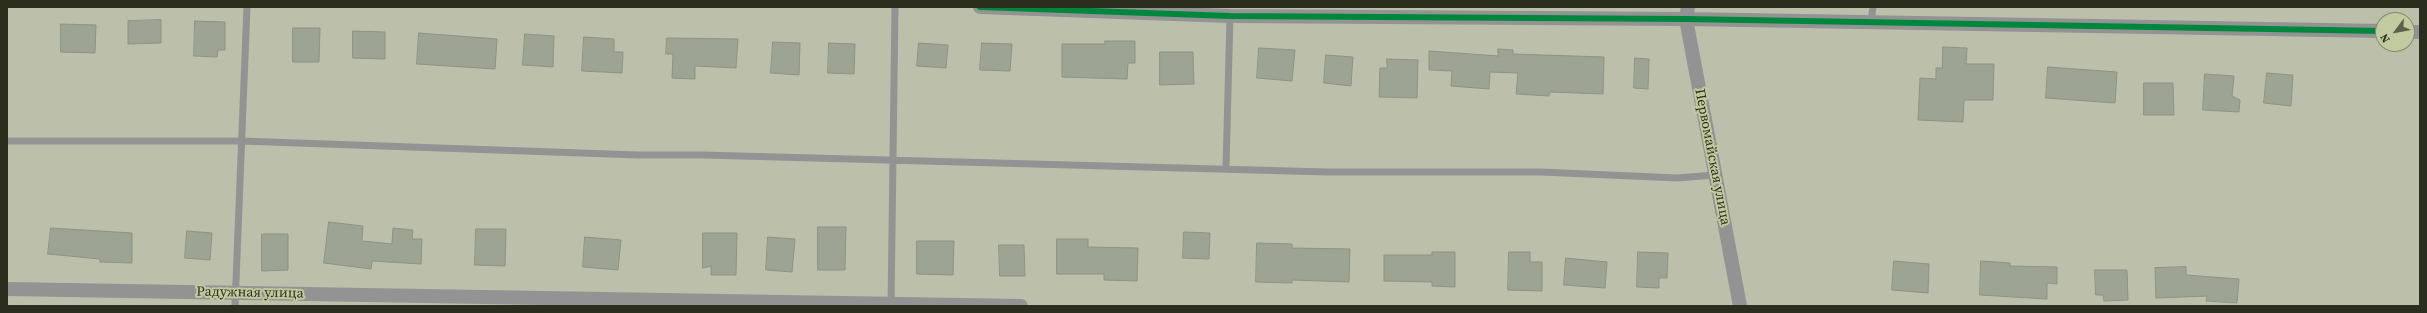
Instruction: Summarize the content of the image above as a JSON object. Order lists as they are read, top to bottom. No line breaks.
{"streets":{"street":["Первомайская улица","Радужная улица"]},"north":"bottom left"}
